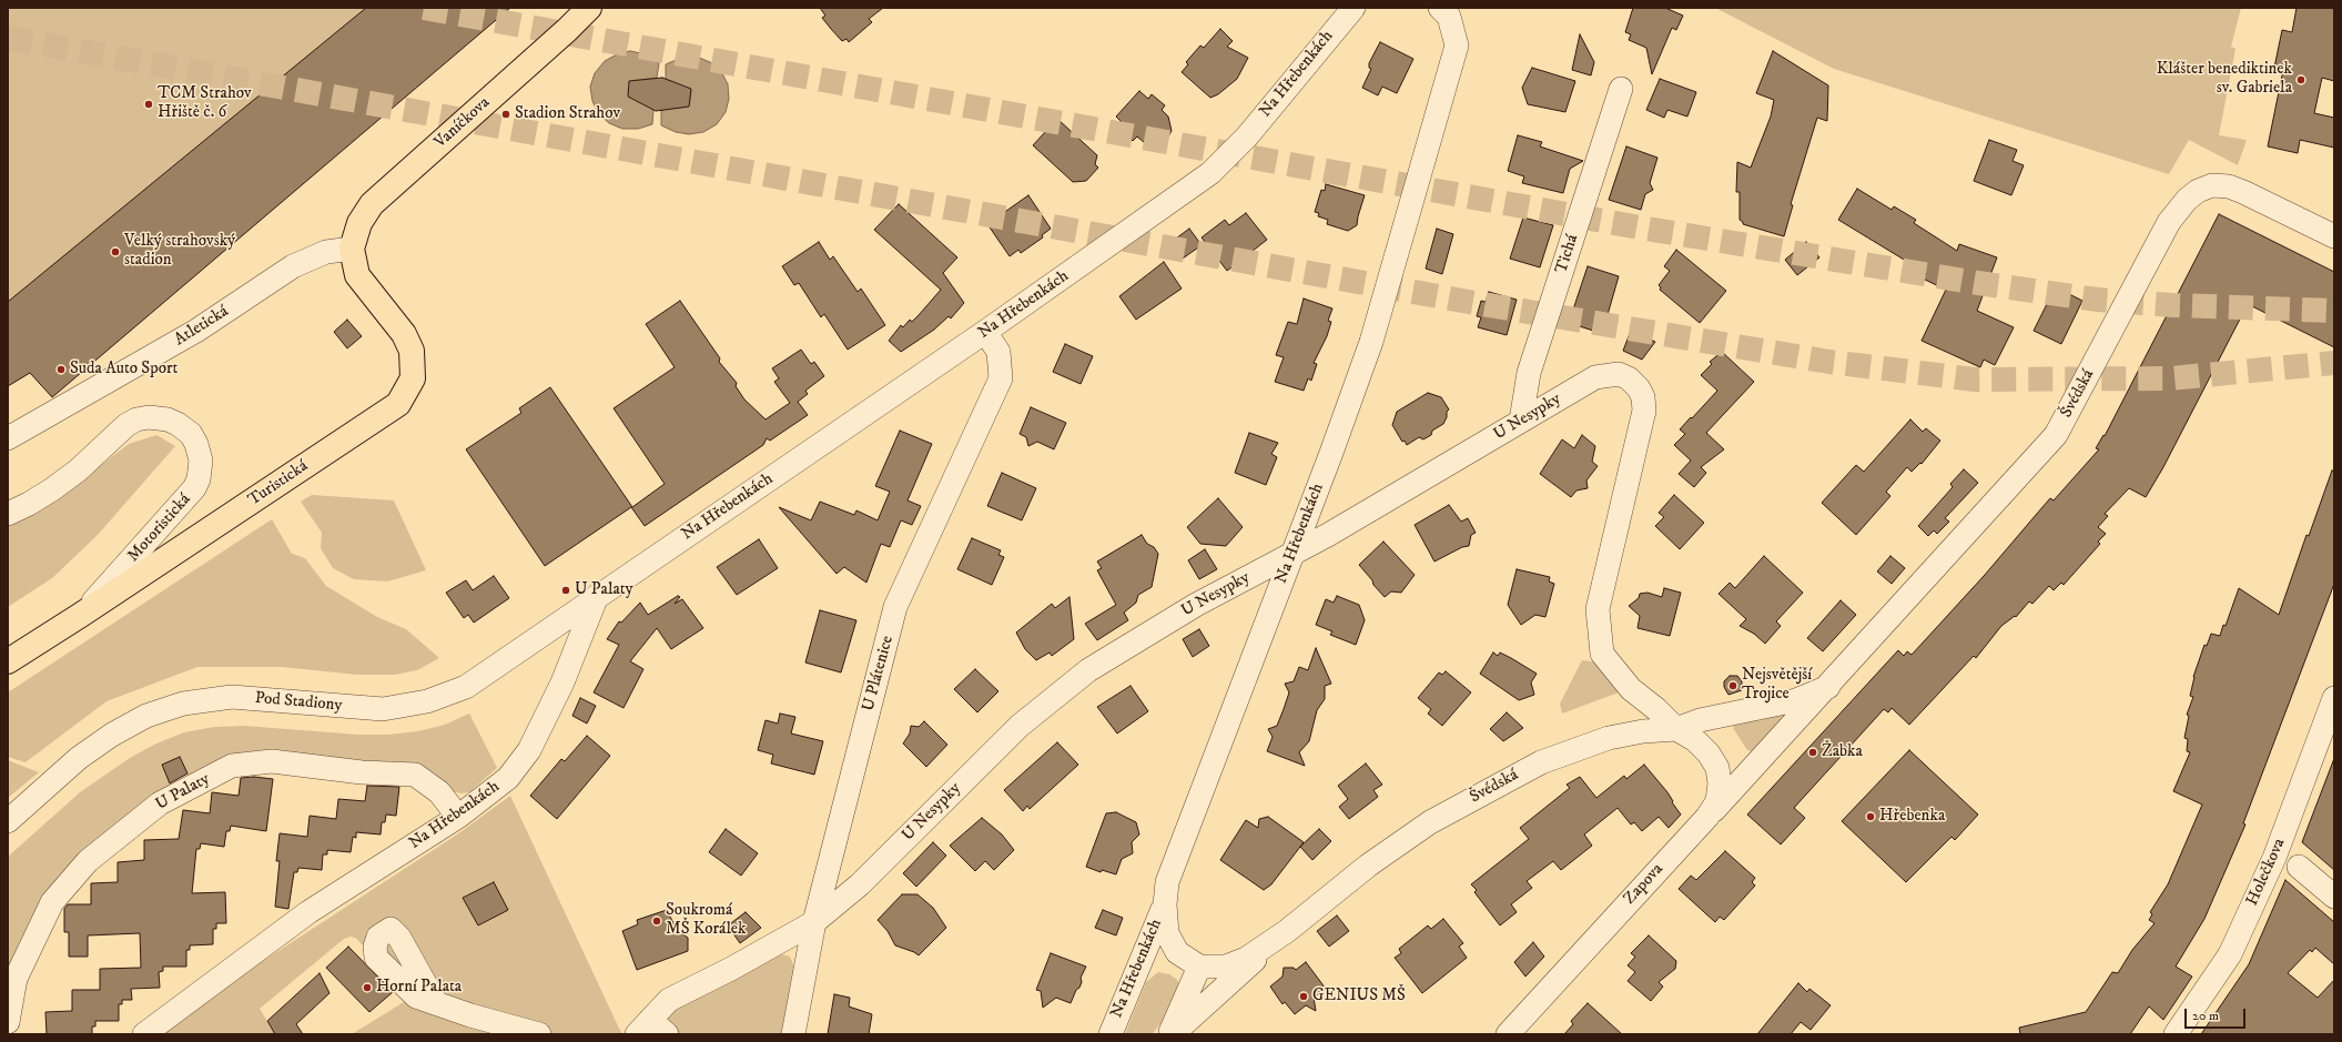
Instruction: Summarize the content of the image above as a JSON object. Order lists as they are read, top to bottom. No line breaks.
{"streets":{"main road":["Vaníčkova","Turistická"],"street":["Na Hřebenkách","Tichá","Atletická","Švédská","U Nesypky","Motoristická","U Plátenice","Pod Stadiony","U Palaty","Holečkova","Zapova"]},"crossings":[["Na Hřebenkách","Švédská"],["Na Hřebenkách","U Nesypky"],["Na Hřebenkách","U Plátenice"],["Na Hřebenkách","Pod Stadiony"],["Na Hřebenkách","U Palaty"],["Vaníčkova","Atletická"],["Vaníčkova","Turistická"],["Tichá","U Nesypky"],["Atletická","Turistická"],["Švédská","U Nesypky"],["Švédská","Zapova"],["U Nesypky","U Plátenice"],["U Nesypky","Zapova"],["Turistická","Motoristická"]],"places":["Klášter benediktinek sv. Gabriela","TCM Strahov Hřiště č. 6","Stadion Strahov","Velký strahovský stadion","Suda Auto Sport","U Palaty","Nejsvětější Trojice","Žabka","Hřebenka","Soukromá MŠ Korálek","Horní Palata","GENIUS MŠ"],"scale_bar":"20 m"}
